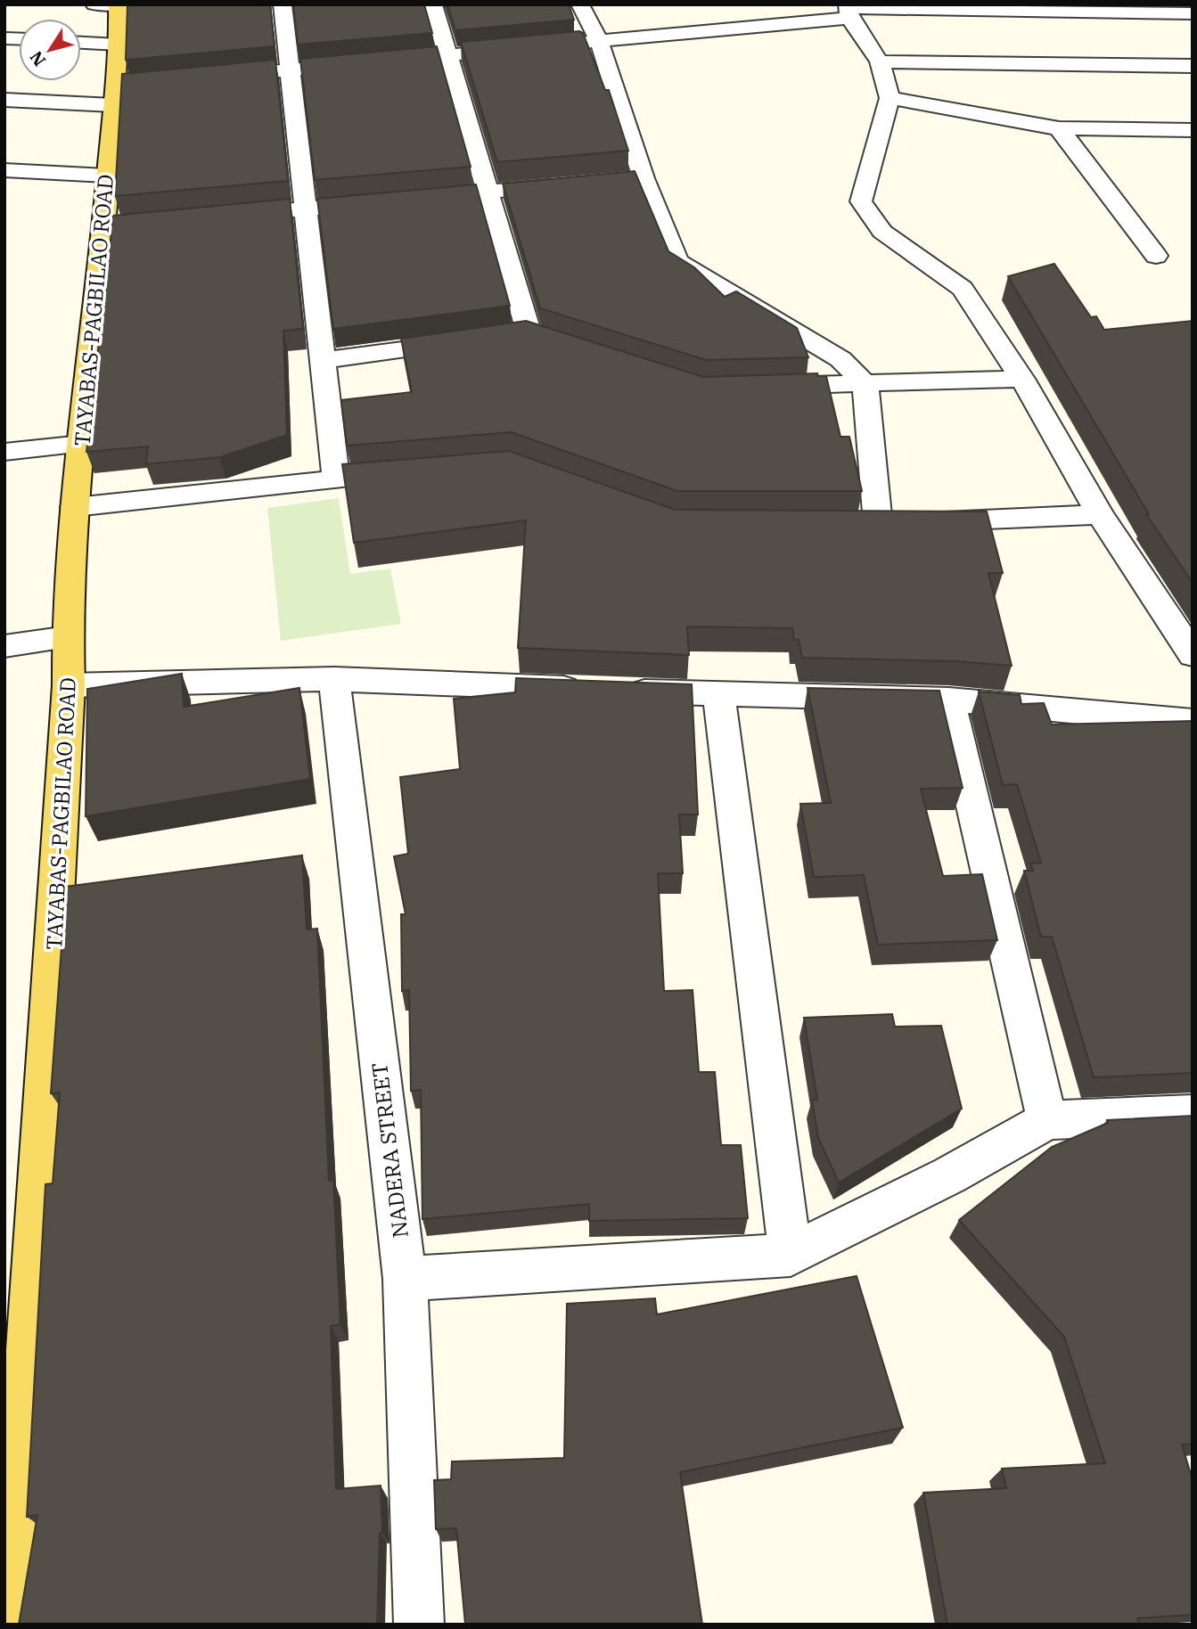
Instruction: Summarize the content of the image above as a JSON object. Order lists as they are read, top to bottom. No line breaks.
{"streets":{"main road":["TAYABAS-PAGBILAO ROAD"],"street":["NADERA STREET"]},"north":"bottom left"}
